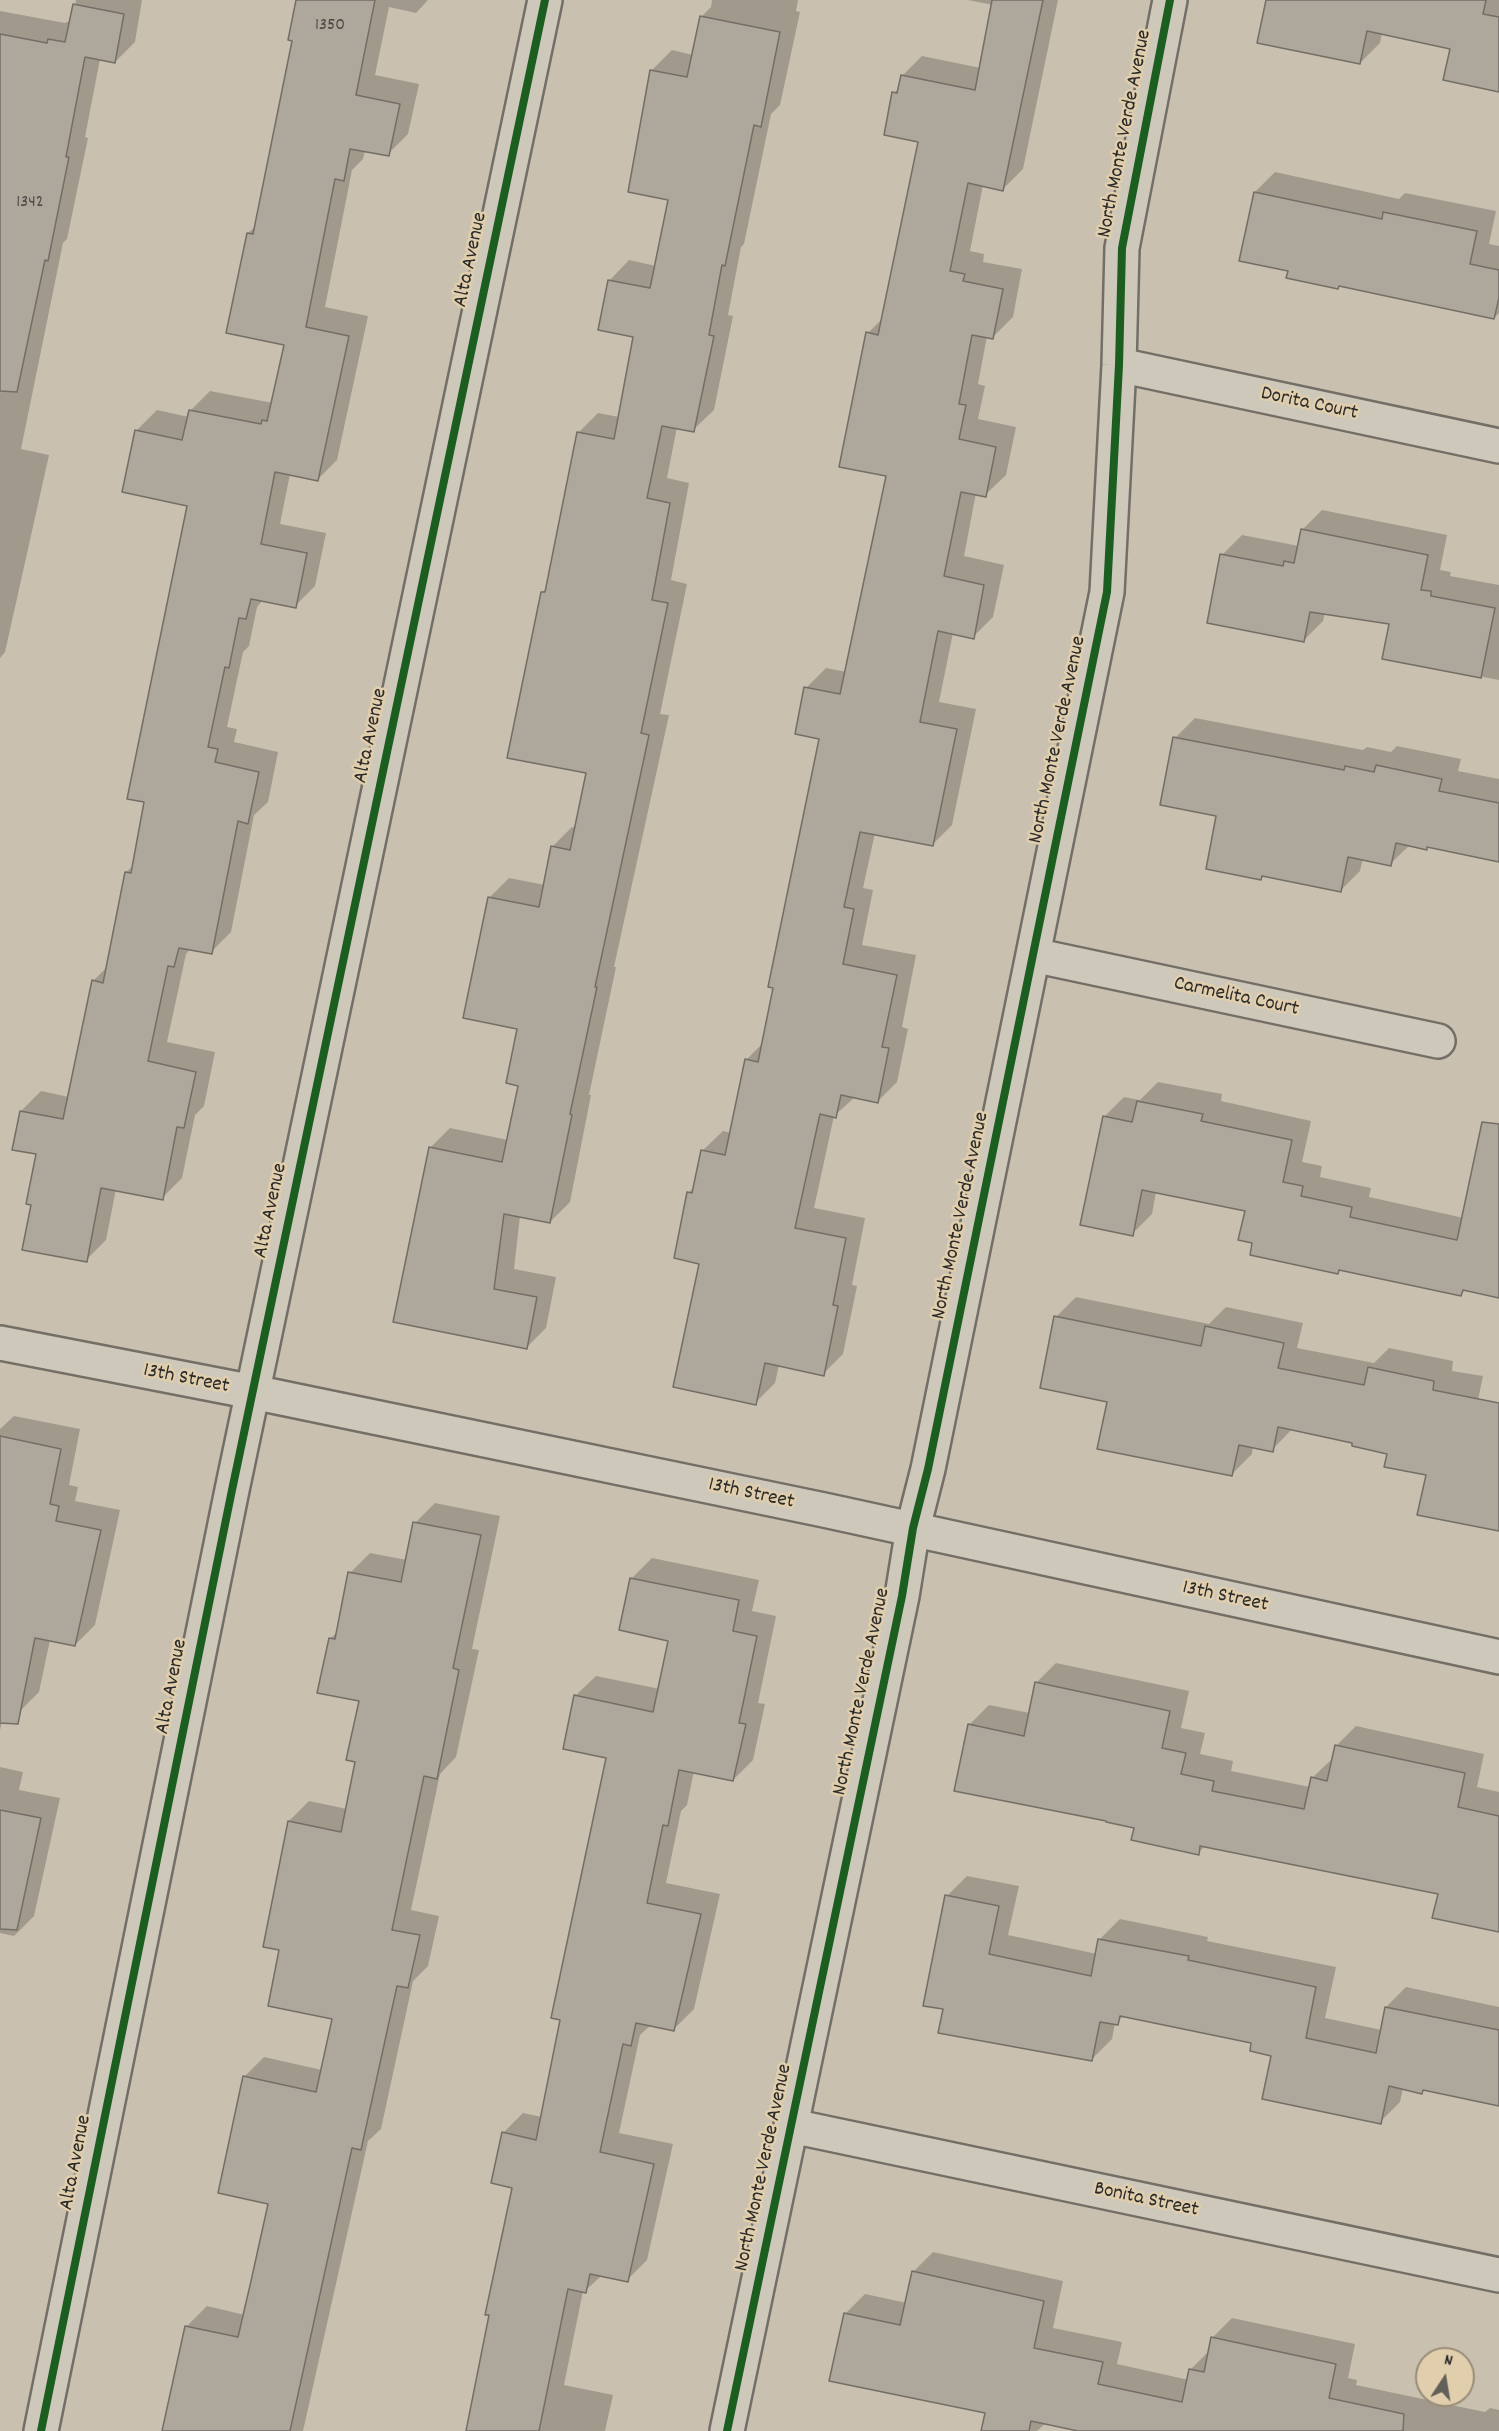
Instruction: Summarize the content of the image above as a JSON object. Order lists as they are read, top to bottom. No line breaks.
{"streets":{"street":["North Monte Verde Avenue","Alta Avenue","Dorita Court","Carmelita Court","13th Street","Bonita Street"]},"crossings":[["North Monte Verde Avenue","Dorita Court"],["North Monte Verde Avenue","Carmelita Court"],["North Monte Verde Avenue","13th Street"],["North Monte Verde Avenue","Bonita Street"],["Alta Avenue","13th Street"]],"house_numbers":["1350","1342"],"north":"top"}
